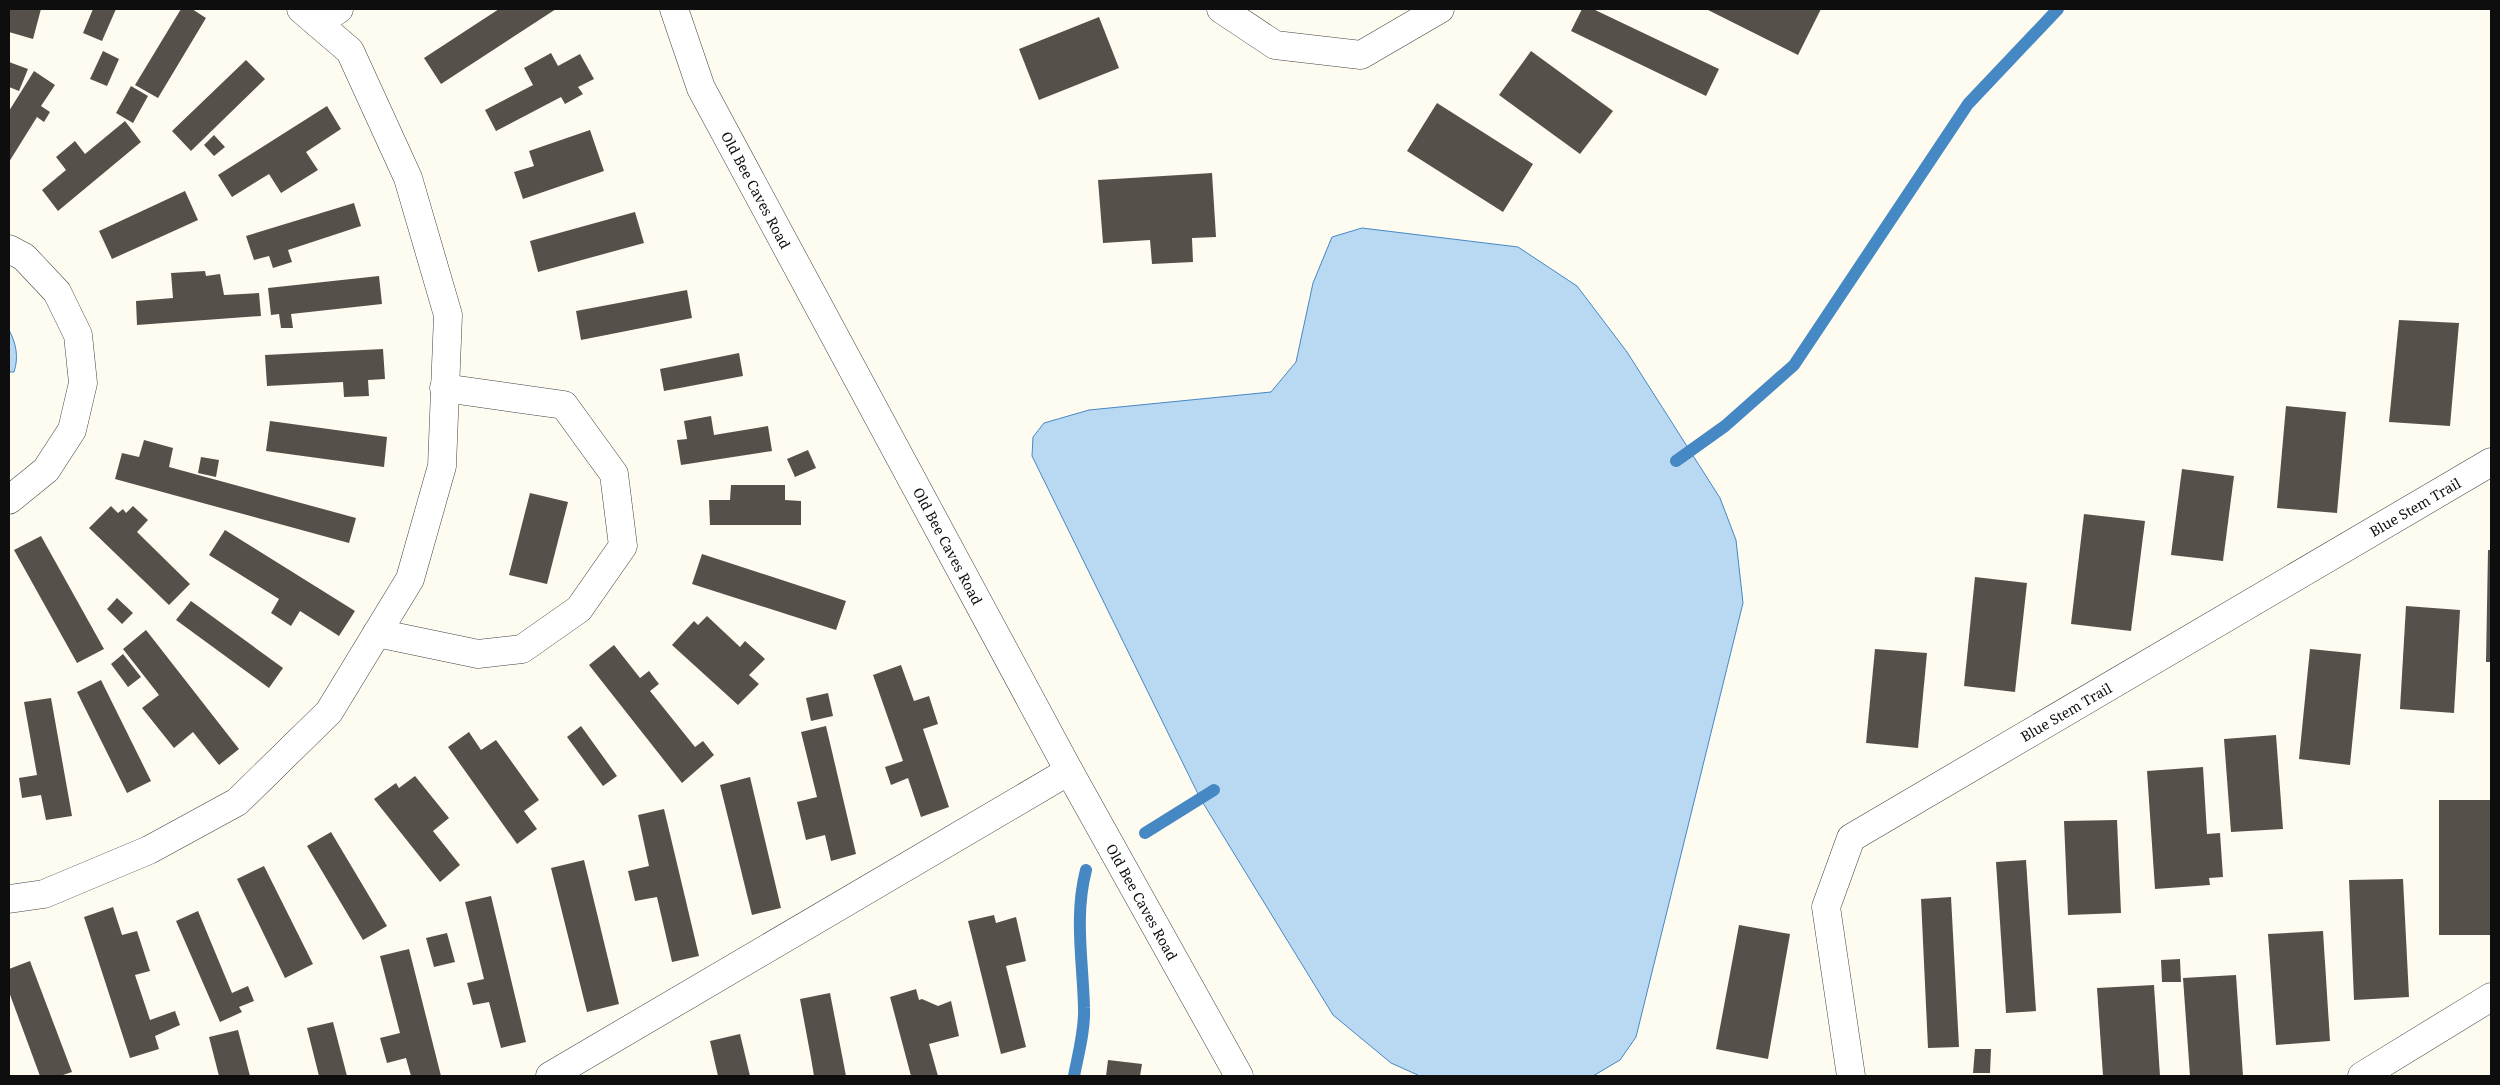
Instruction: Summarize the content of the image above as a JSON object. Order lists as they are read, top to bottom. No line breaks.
{"streets":{"street":["Old Bee Caves Road","Blue Stem Trail"]}}
